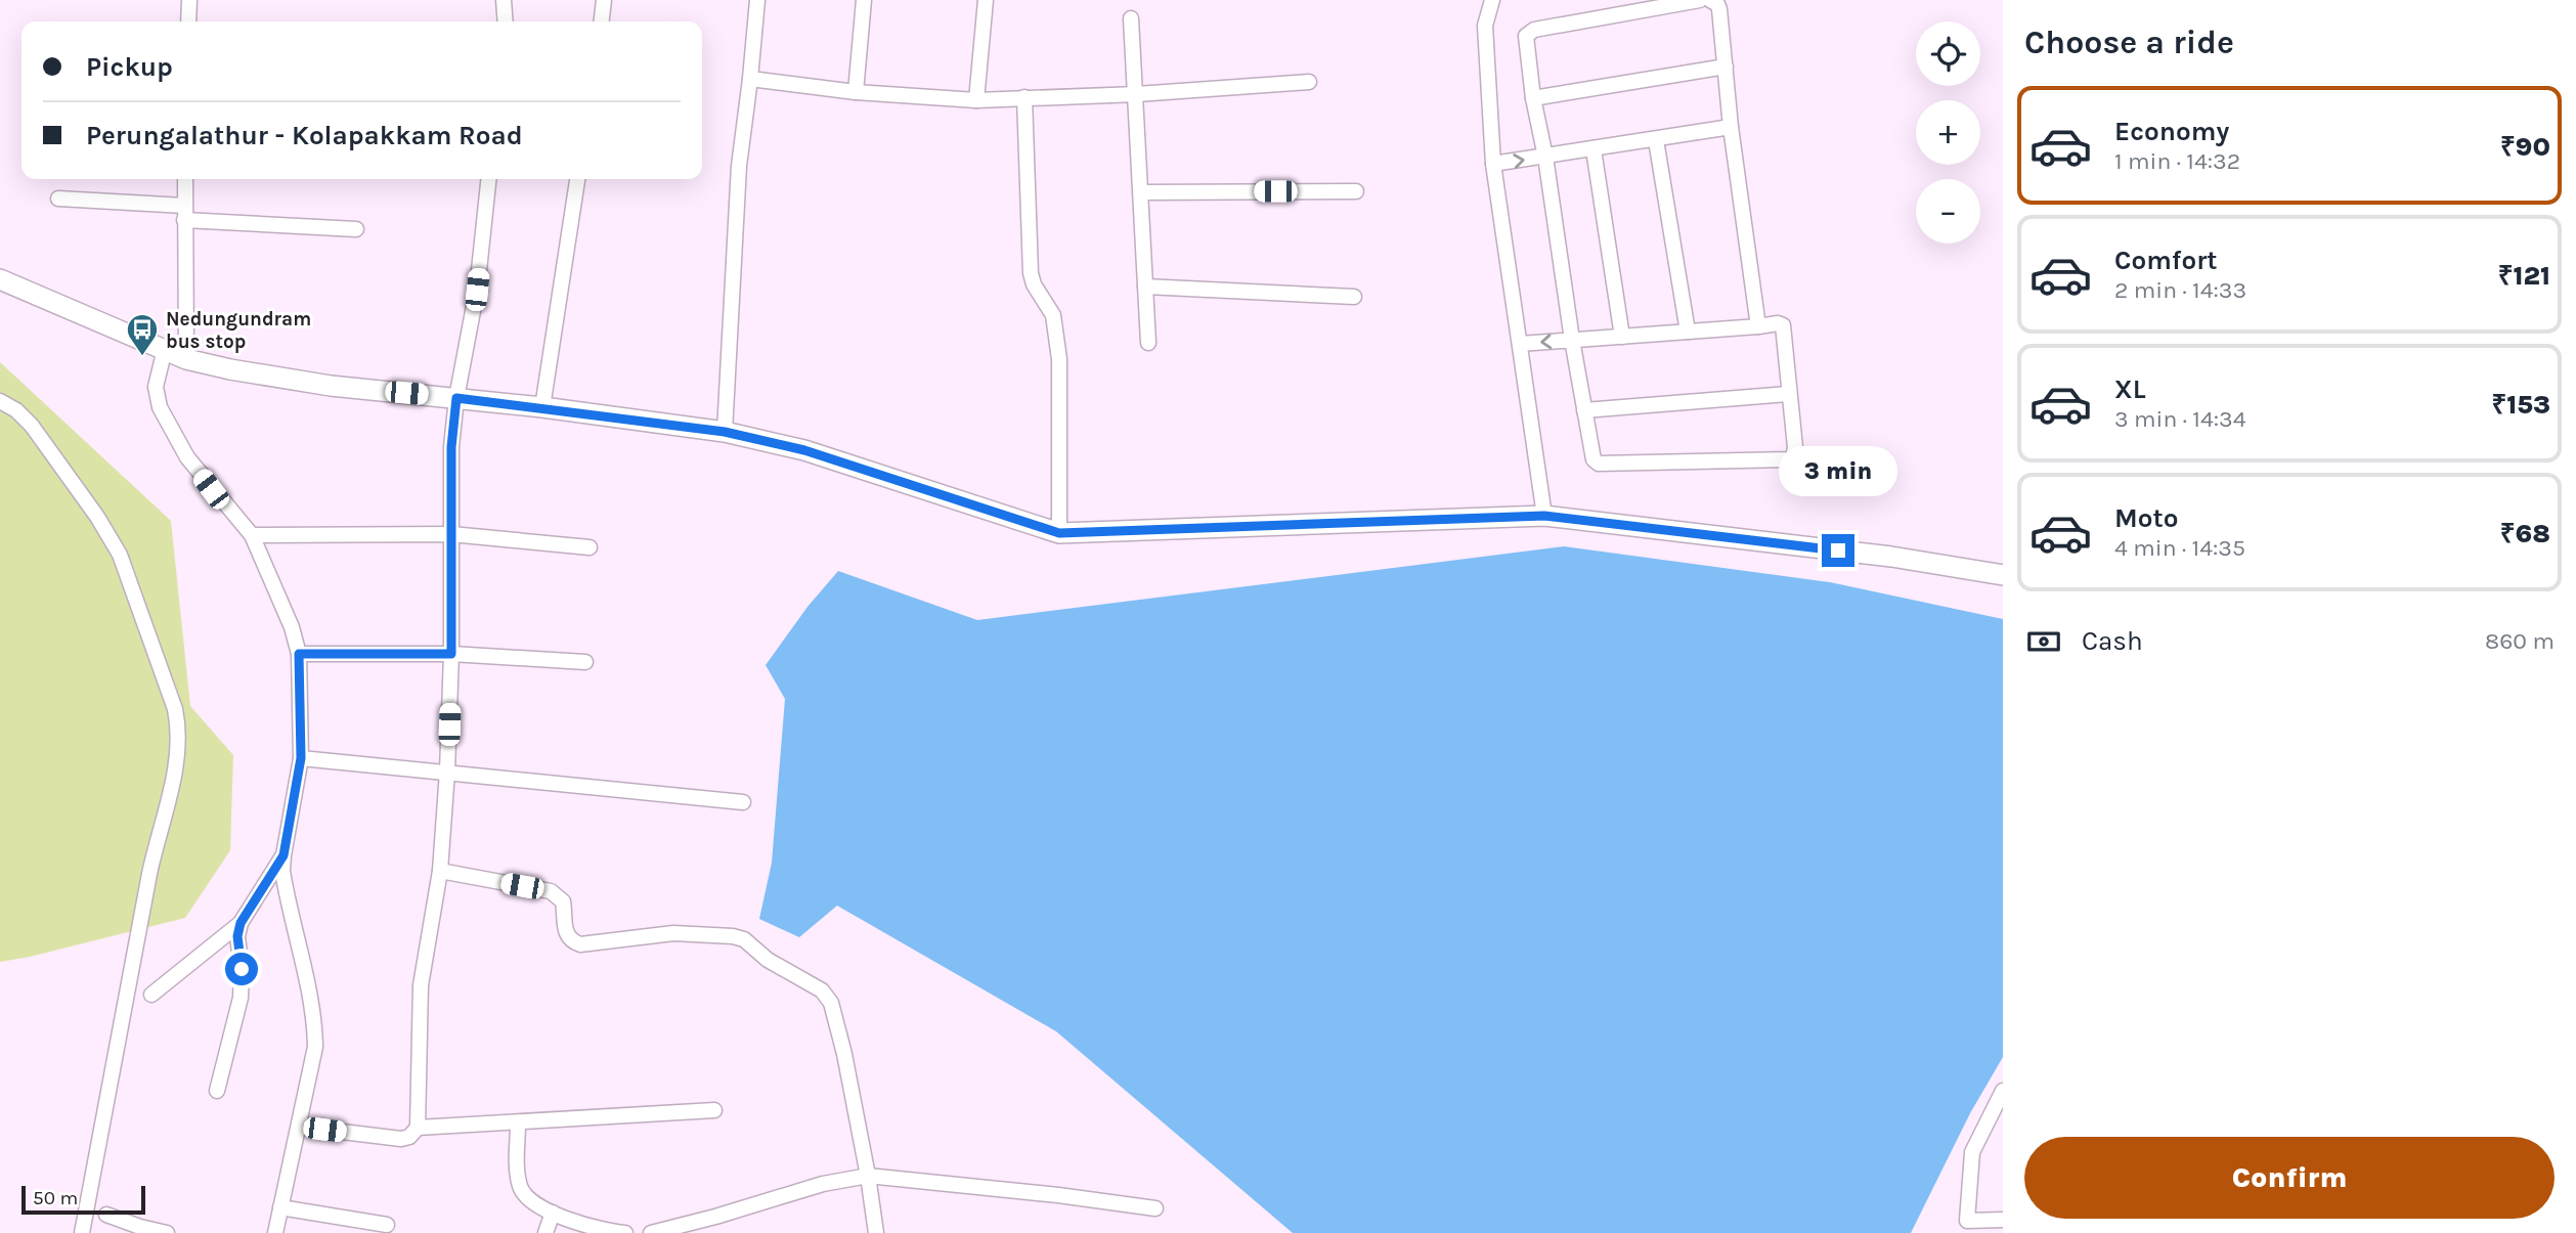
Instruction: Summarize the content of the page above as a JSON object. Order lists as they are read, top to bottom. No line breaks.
{"places":{"bus stop":["Nedungundram bus stop"]},"scale_bar":"50 m","page":{"heading":"Choose a ride","map_buttons":["+","−"],"banner":["Pickup","Perungalathur - Kolapakkam Road"],"list":[{"name":"Economy","note":"1 min · 14:32","value":"₹90"},{"name":"Comfort","note":"2 min · 14:33","value":"₹121"},{"name":"XL","note":"3 min · 14:34","value":"₹153"},{"name":"Moto","note":"4 min · 14:35","value":"₹68"}],"bubble":"3 min","pay":["Cash","860 m"],"buttons":"Confirm","scale":"50 m"}}
